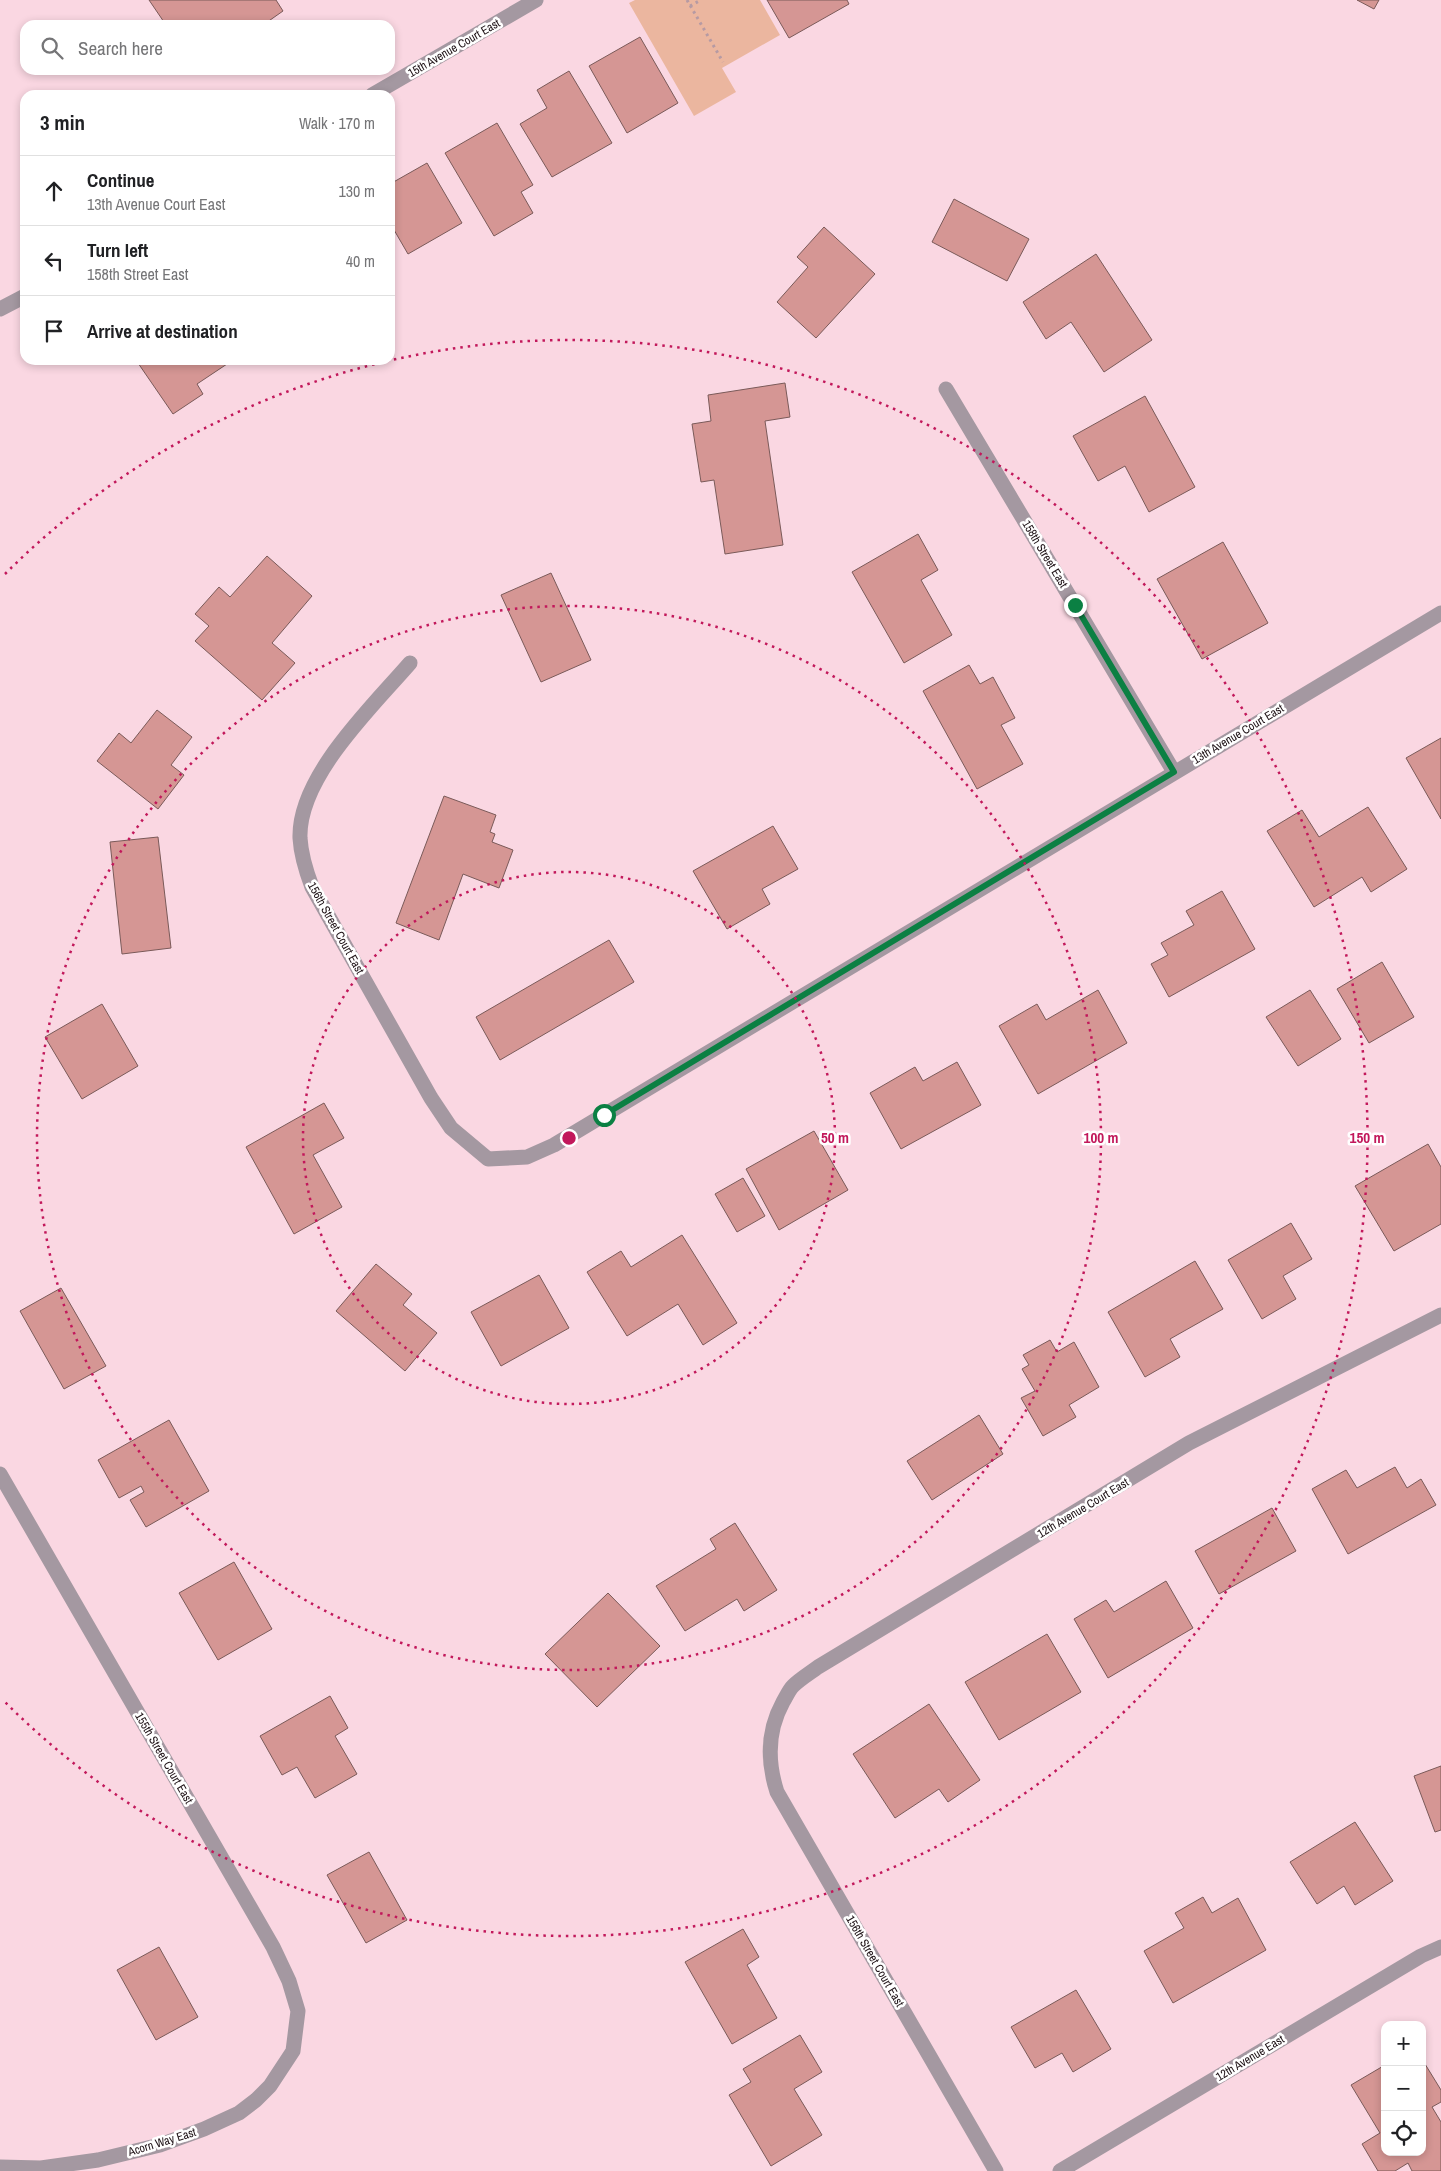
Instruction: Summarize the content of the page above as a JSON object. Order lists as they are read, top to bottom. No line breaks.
{"streets":{"street":["15th Avenue Court East","158th Street East","13th Avenue Court East","156th Street Court East","12th Avenue Court East","155th Street Court East","12th Avenue East","Acorn Way East"]},"crossings":[["158th Street East","13th Avenue Court East"],["13th Avenue Court East","156th Street Court East"],["156th Street Court East","12th Avenue Court East"],["155th Street Court East","Acorn Way East"]],"page":{"search":"Search here","heading":["3 min","Walk · 170 m"],"list":[["Continue","13th Avenue Court East","130 m"],["Turn left","158th Street East","40 m"],"Arrive at destination"],"map_buttons":["+","−"]},"rings":["50 m","100 m","150 m"]}
